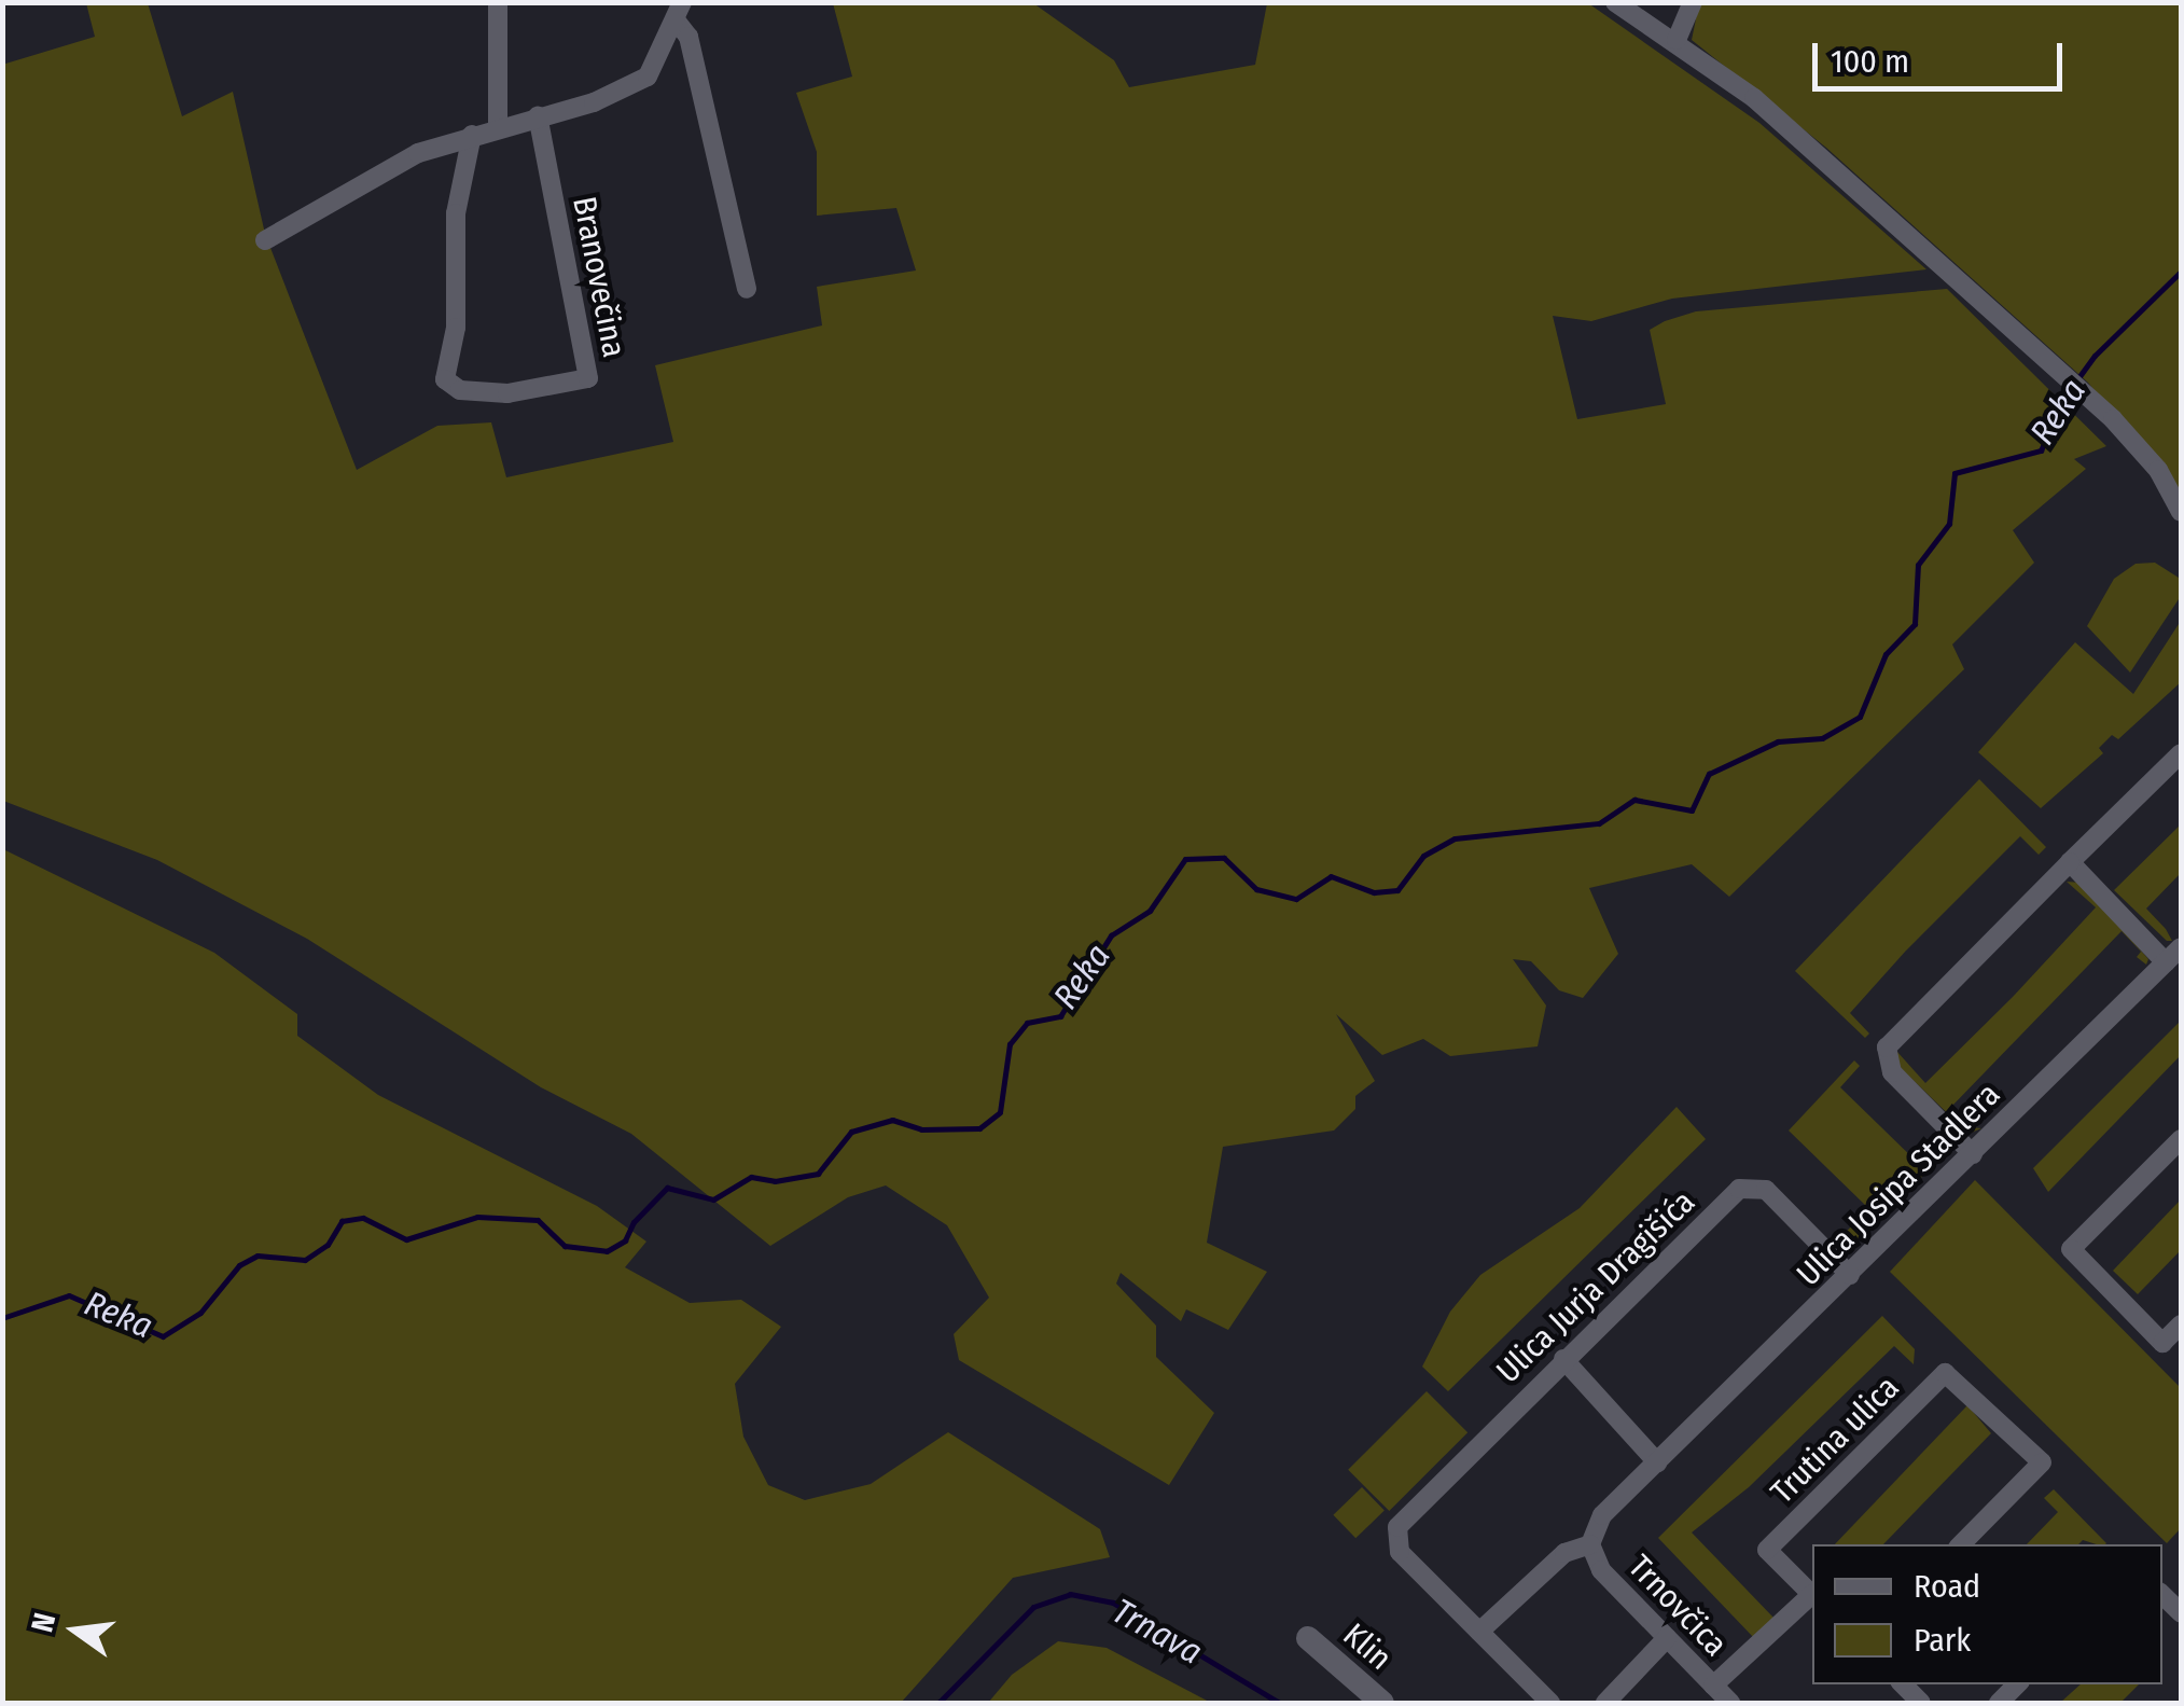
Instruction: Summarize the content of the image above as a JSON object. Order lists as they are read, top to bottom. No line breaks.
{"streets":{"street":["Branovečina","Ulica Josipa Stadlera","Ulica Jurja Dragišića","Trutina ulica","Trnovčica","Klin"]},"crossings":[["Ulica Josipa Stadlera","Ulica Jurja Dragišića"],["Ulica Josipa Stadlera","Trnovčica"]],"water":["Reka","Trnava"],"legend":["Road","Park"],"scale_bar":"100 m","north":"left"}
